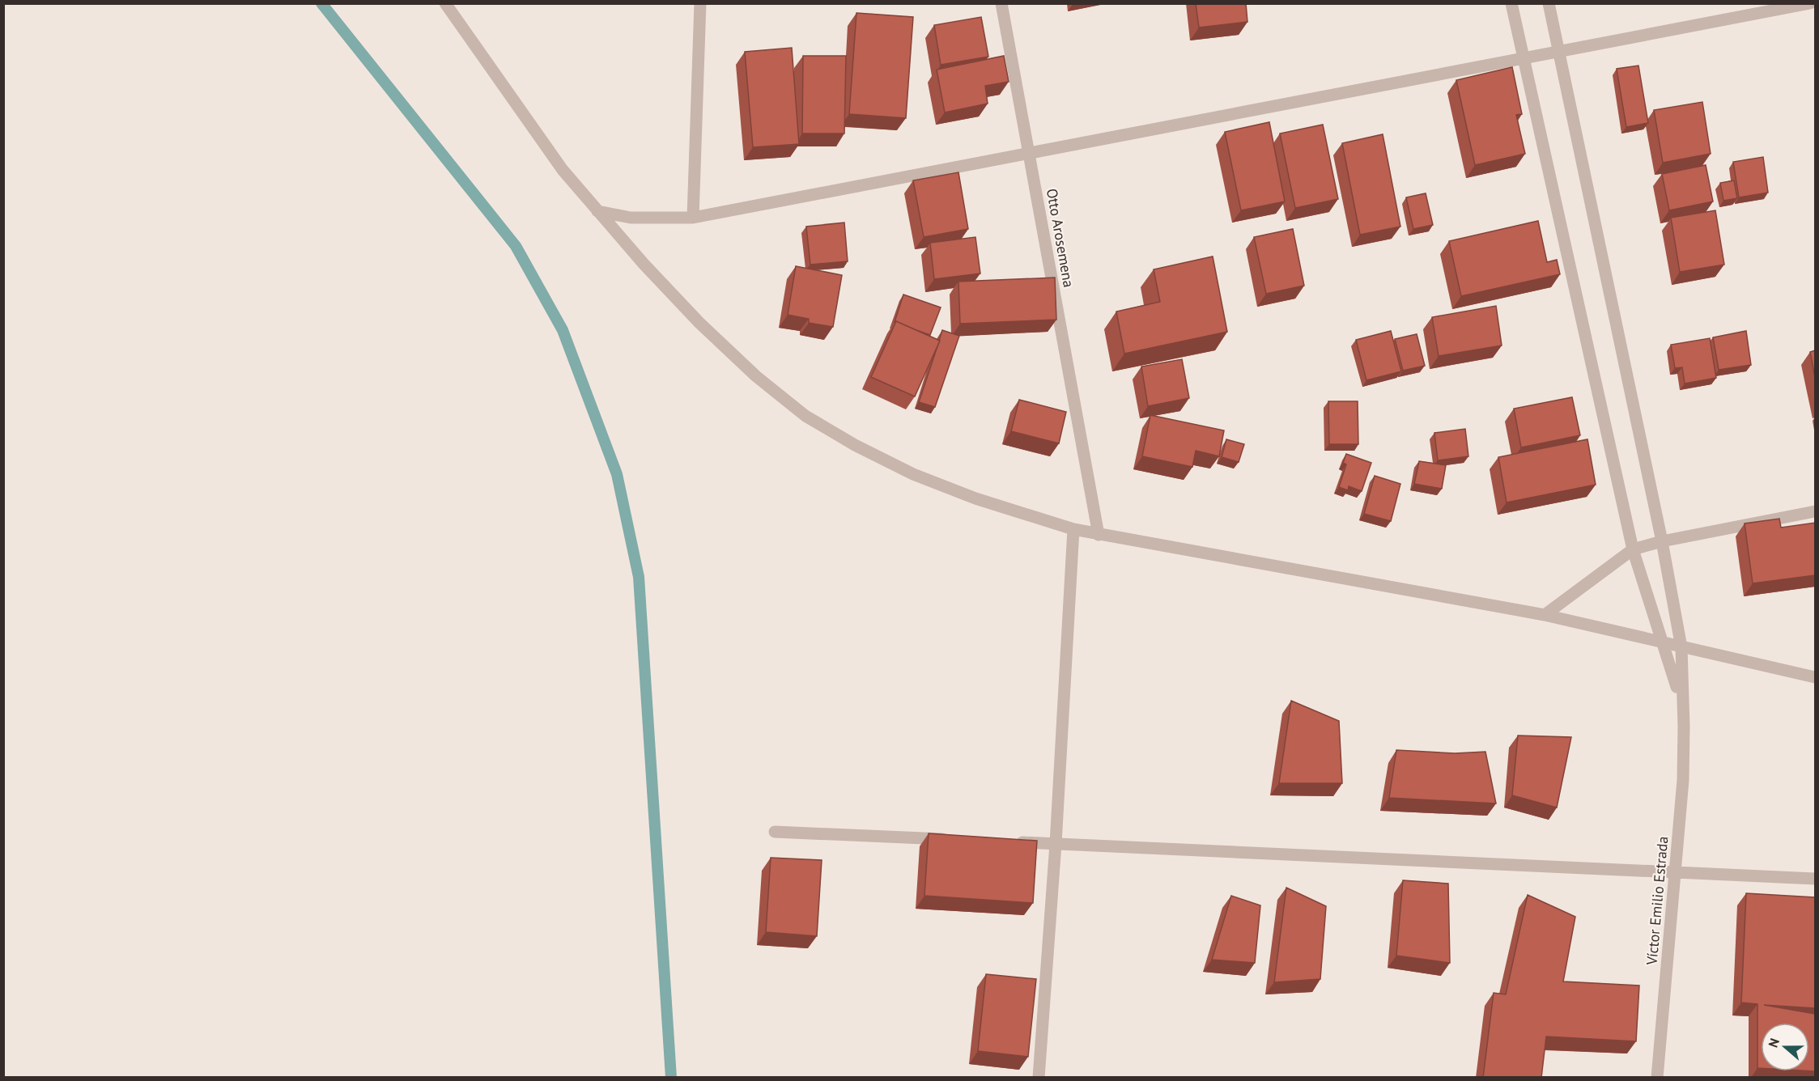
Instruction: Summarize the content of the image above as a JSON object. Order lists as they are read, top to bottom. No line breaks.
{"streets":{"street":["Otto Arosemena","Víctor Emilio Estrada"]},"north":"left"}
